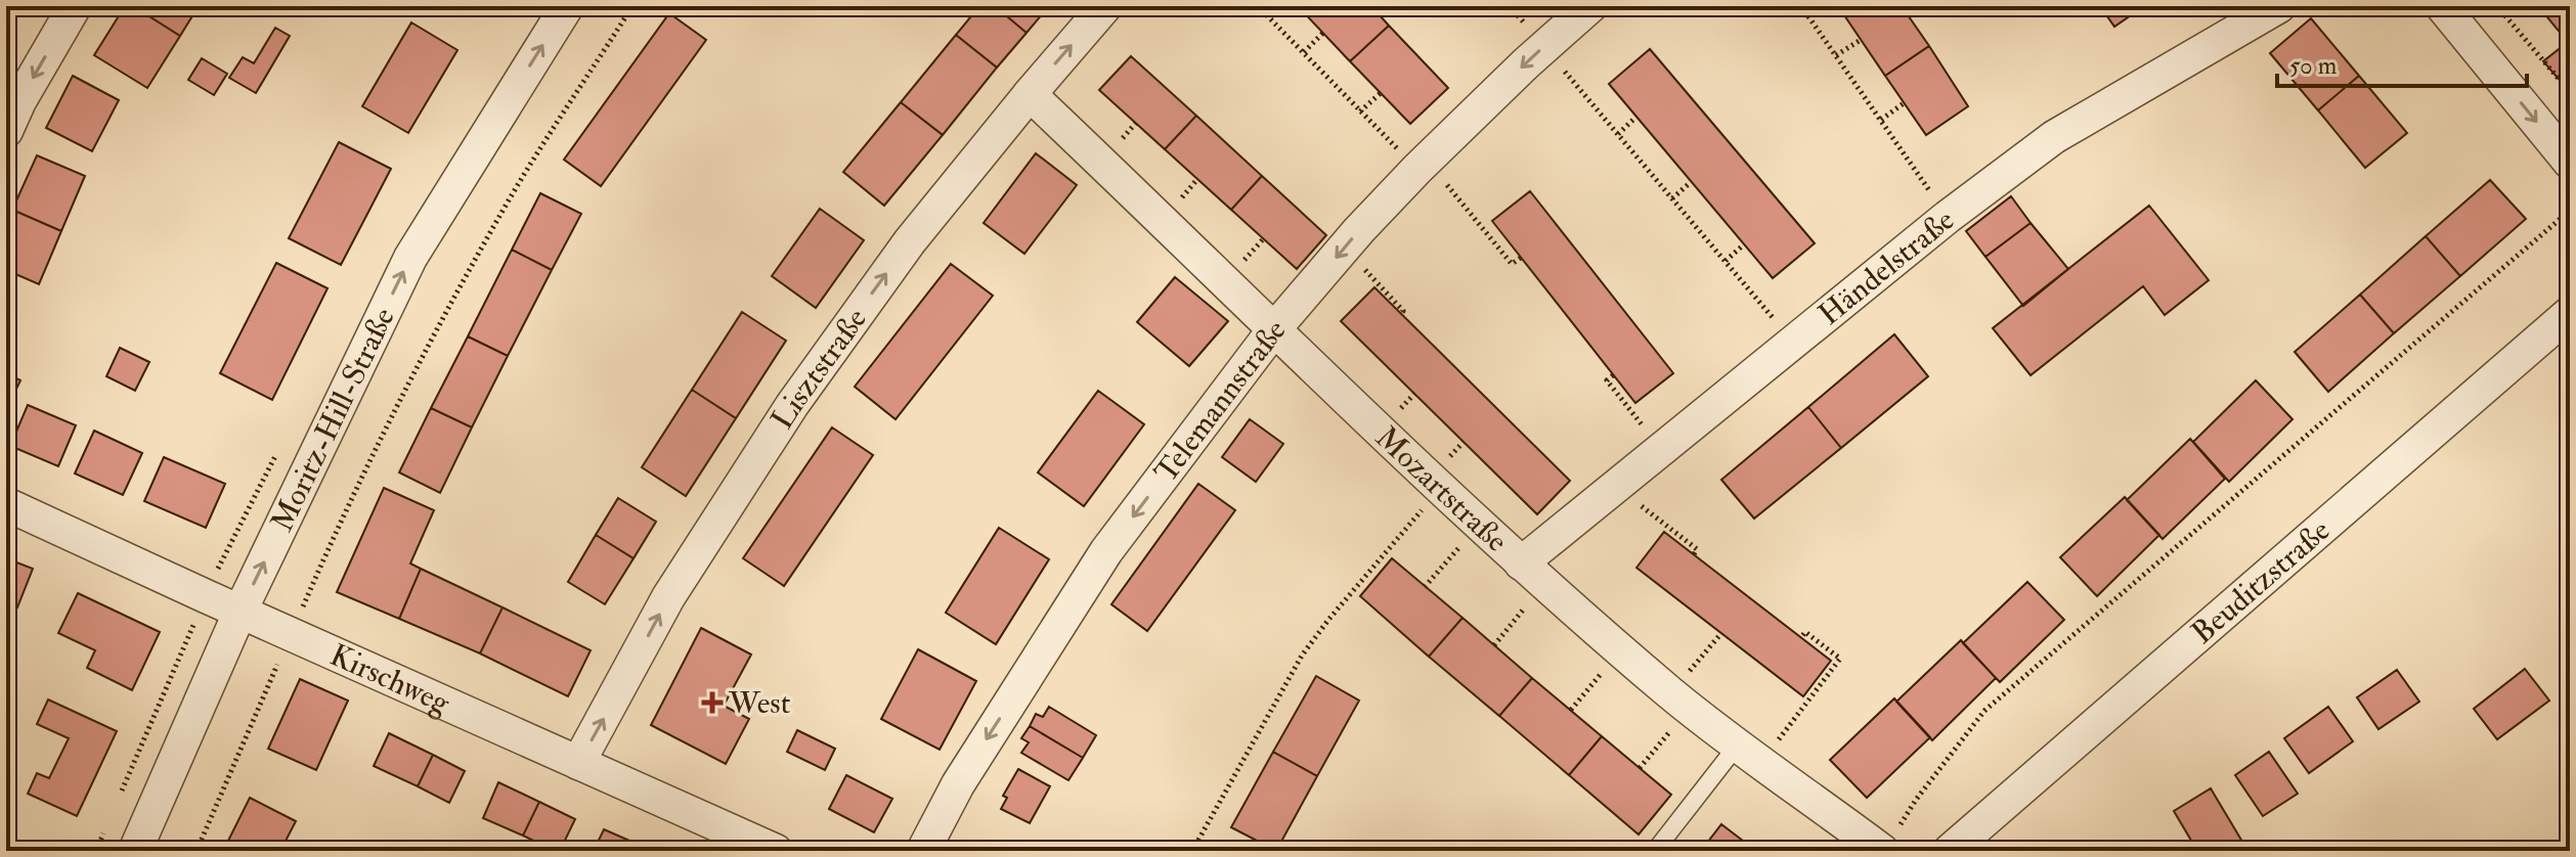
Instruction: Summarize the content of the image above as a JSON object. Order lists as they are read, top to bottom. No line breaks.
{"streets":{"street":["Händelstraße","Lisztstraße","Telemannstraße","Moritz-Hill-Straße","Mozartstraße","Beuditzstraße","Kirschweg"]},"crossings":[["Händelstraße","Mozartstraße"],["Lisztstraße","Mozartstraße"],["Lisztstraße","Kirschweg"],["Telemannstraße","Mozartstraße"],["Moritz-Hill-Straße","Kirschweg"]],"one_way":["Lisztstraße","Telemannstraße","Moritz-Hill-Straße"],"places":{"health":["West"]},"scale_bar":"50 m"}
